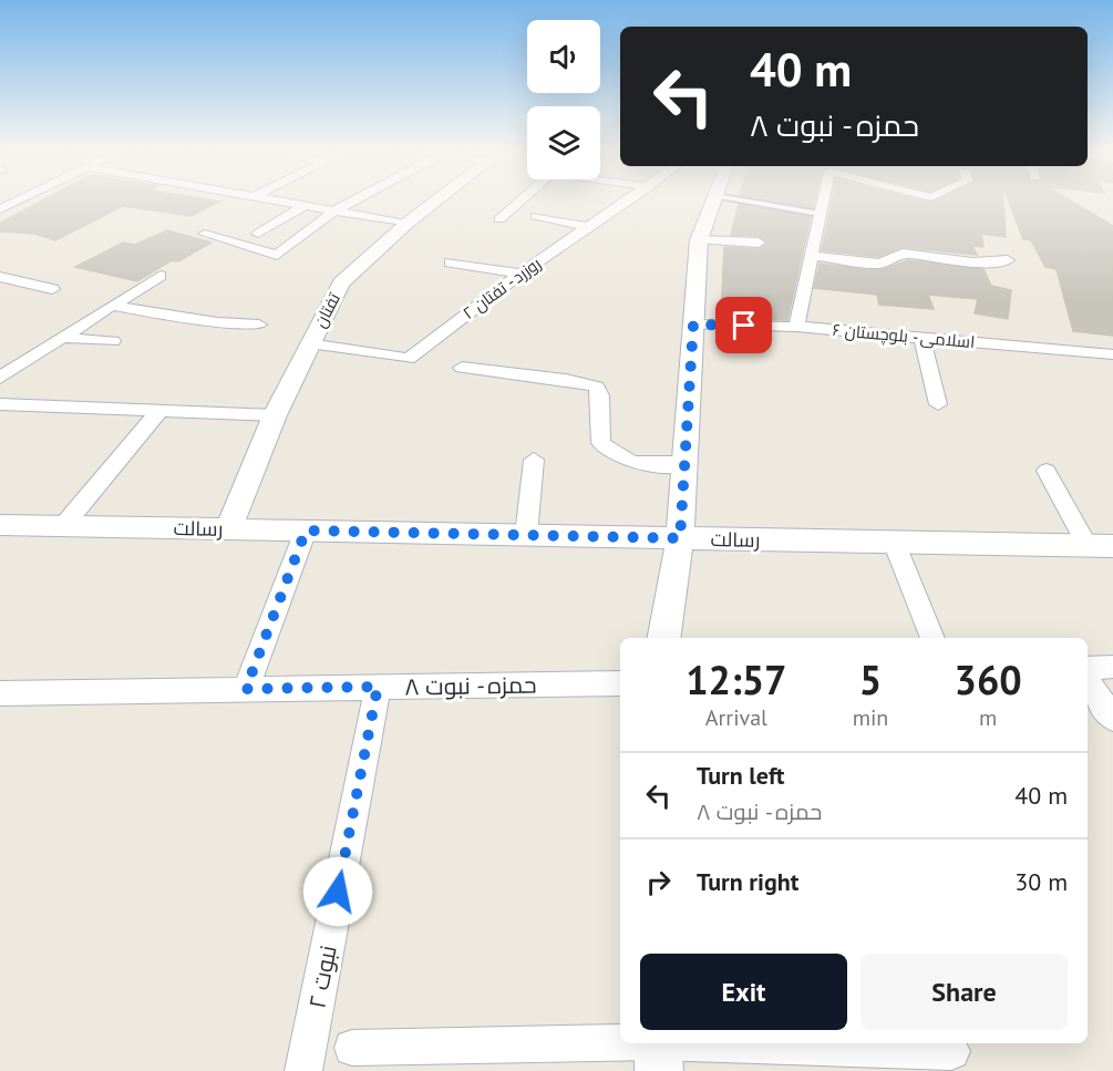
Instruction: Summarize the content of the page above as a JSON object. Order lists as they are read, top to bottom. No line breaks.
{"streets":{"street":["روزرد - تفتان ۲","تفتان","اسلامی - بلوچستان ۶","رسالت","حمزه - نبوت ۸","نبوت ۲"]},"crossings":[["روزرد - تفتان ۲","تفتان"],["تفتان","رسالت"],["حمزه - نبوت ۸","نبوت ۲"]],"page":{"turn":["40 m","حمزه - نبوت ۸"],"eta":["12:57","Arrival","5","min","360","m"],"list":[{"name":"Turn left","note":"حمزه - نبوت ۸","value":"40 m"},{"name":"Turn right","value":"30 m"}],"buttons":["Exit","Share"]}}
